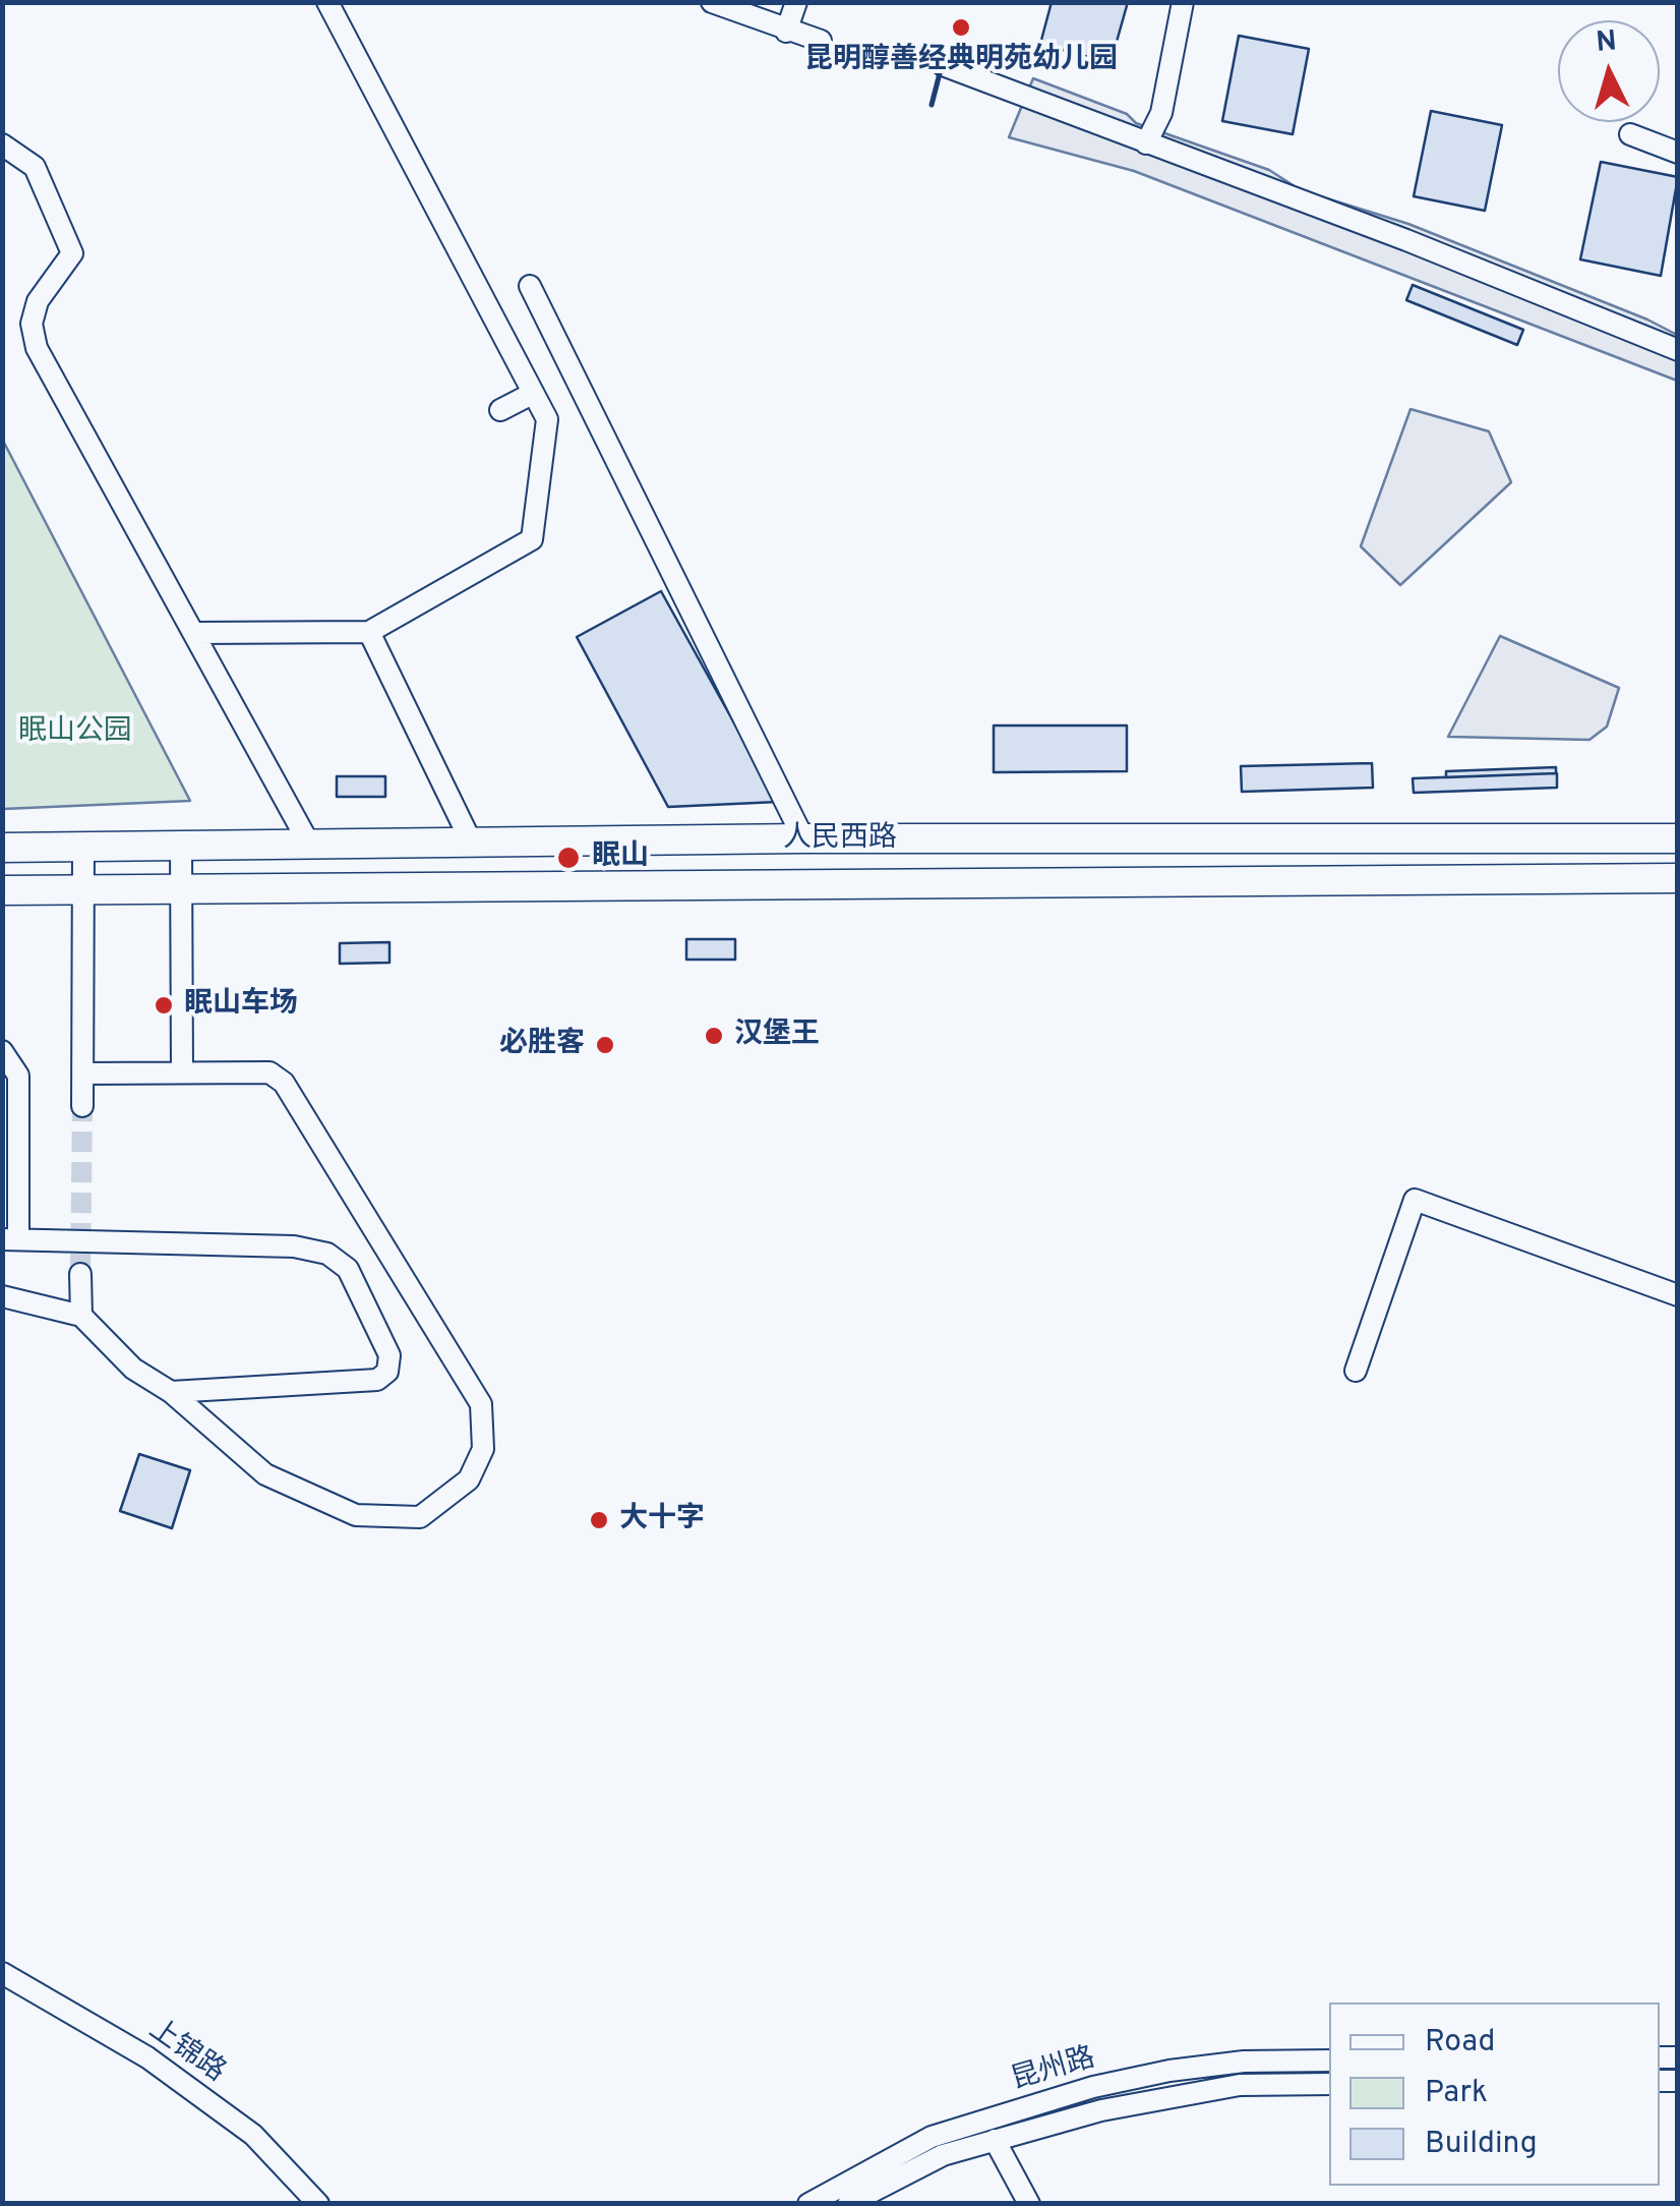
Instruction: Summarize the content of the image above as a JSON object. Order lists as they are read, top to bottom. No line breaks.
{"streets":{"main road":["人民西路"],"street":["上锦路","昆州路"]},"parks":["眠山公园"],"places":["昆明醇善经典明苑幼儿园","眠山","眠山车场","汉堡王","必胜客","大十字"],"legend":["Road","Park","Building"],"north":"top"}
